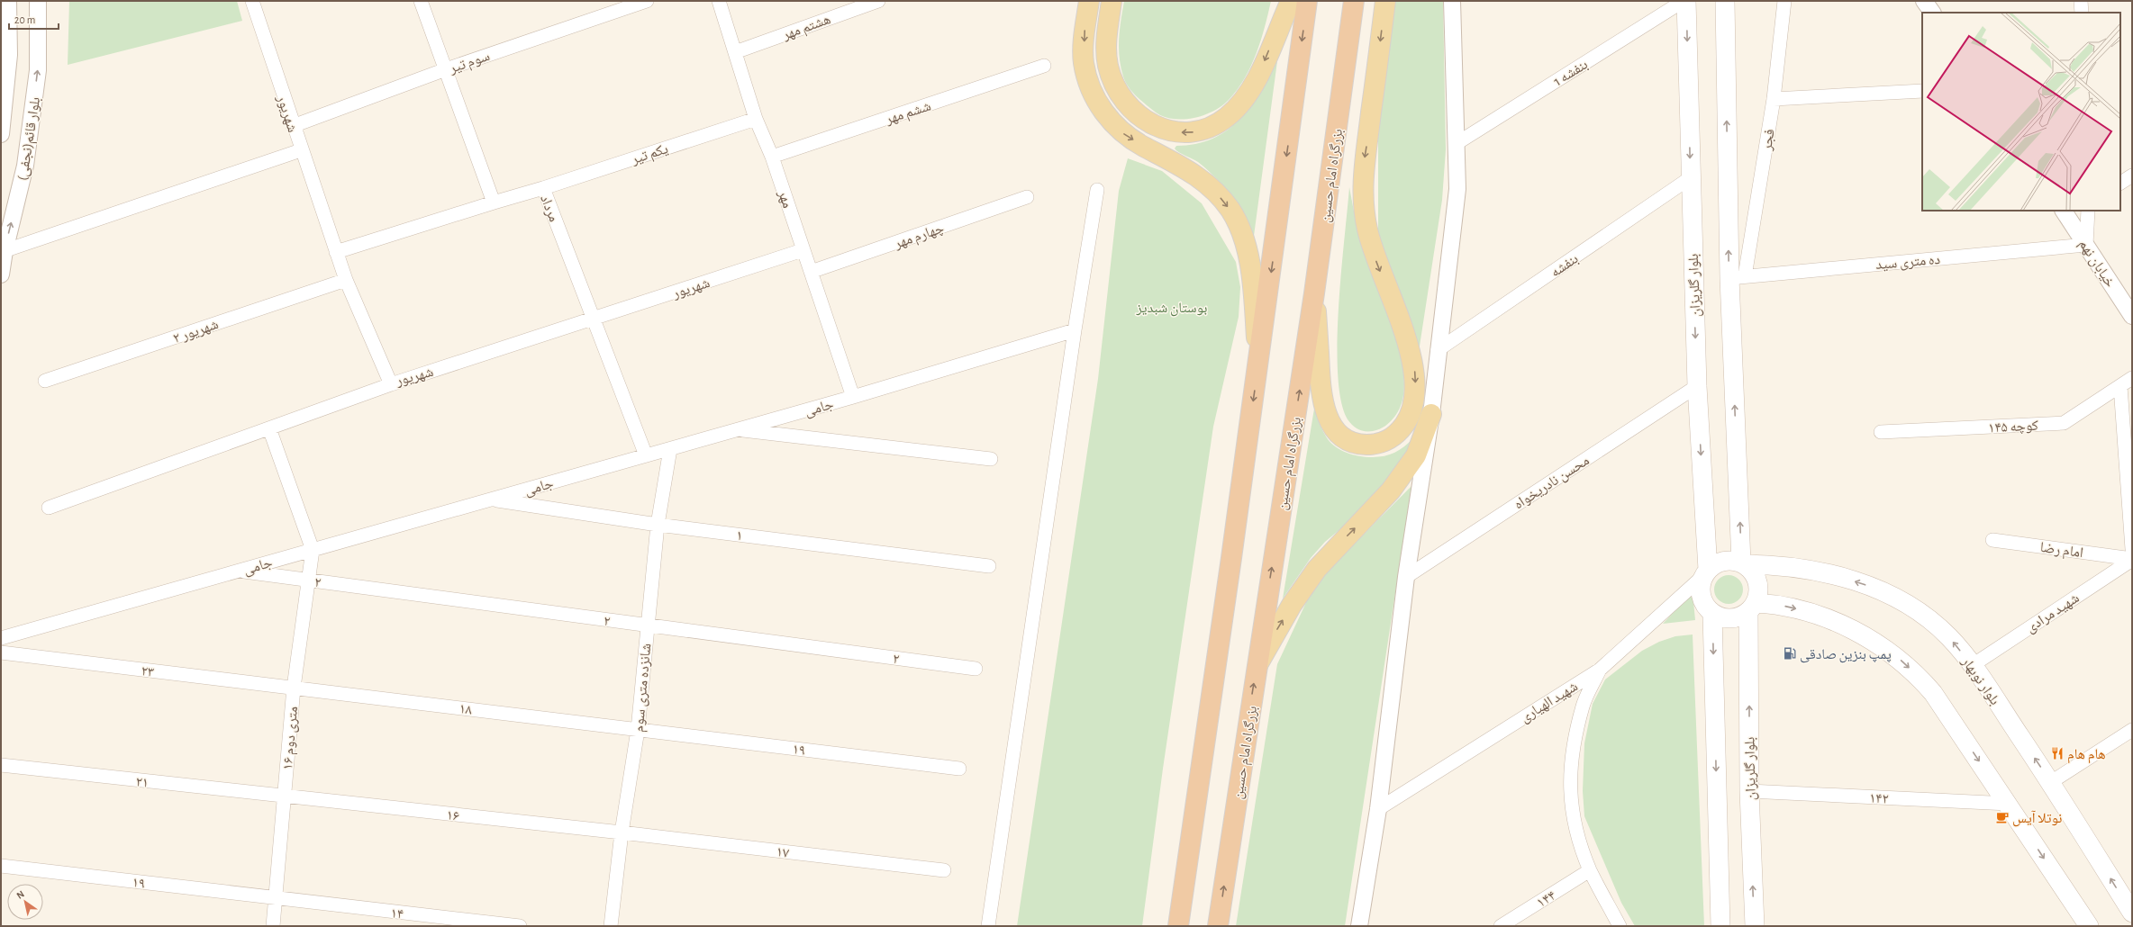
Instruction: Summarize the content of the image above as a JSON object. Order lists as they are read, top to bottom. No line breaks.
{"streets":{"highway":["بزرگراه امام حسین"],"main road":["بلوار گلریزان","بلوار نوبهار"],"street":["هشتم مهر","سوم تیر","بنفشه 1","ششم مهر","شهریور","بلوار قائم(نجفی)","فجر","یکم تیر","مهر","مرداد","چهارم مهر","ده متری سید","خیابان نهم","بنفشه","شهریور ۲","جامی","کوچه ۱۴۵","محسن نادریخواه","۱","امام رضا","۲","شهید مرادی","۲۳","شانزده متری سوم","شهید الهیاری","۱۸","۱۶ متری دوم","۱۹","۲۱","۱۴۲","۱۶","۱۷","۱۴۴","۱۴"]},"crossings":[["هشتم مهر","مهر"],["سوم تیر","شهریور"],["ششم مهر","مهر"],["شهریور","مهر"],["شهریور","مرداد"],["شهریور","شهریور ۲"],["فجر","ده متری سید"],["یکم تیر","مهر"],["یکم تیر","مرداد"],["مهر","چهارم مهر"],["مهر","جامی"],["مرداد","جامی"],["ده متری سید","خیابان نهم"],["بنفشه","بلوار گلریزان"],["بلوار گلریزان","محسن نادریخواه"],["بلوار گلریزان","بلوار نوبهار"],["بلوار گلریزان","شهید الهیاری"],["بلوار گلریزان","۱۴۲"],["جامی","۱"],["جامی","۲"],["جامی","شانزده متری سوم"],["جامی","۱۶ متری دوم"],["۱","شانزده متری سوم"],["امام رضا","شهید مرادی"],["۲","شانزده متری سوم"],["۲","۱۶ متری دوم"],["شهید مرادی","بلوار نوبهار"],["۲۳","۱۸"],["۲۳","۱۶ متری دوم"],["بلوار نوبهار","شهید الهیاری"],["شانزده متری سوم","۱۸"],["شانزده متری سوم","۱۹"],["شانزده متری سوم","۱۶"],["شانزده متری سوم","۱۷"],["۱۸","۱۶ متری دوم"],["۱۸","۱۹"],["۱۶ متری دوم","۱۹"],["۱۶ متری دوم","۲۱"],["۱۶ متری دوم","۱۶"],["۱۶ متری دوم","۱۴"],["۱۹","۱۴"],["۲۱","۱۶"],["۱۶","۱۷"]],"parks":["بوستان شبدیز"],"places":{"fuel station":["پمپ بنزین صادقی"],"restaurant":["هام هام"],"cafe":["نوتلا آیس"]},"scale_bar":"20 m","north":"top left"}
